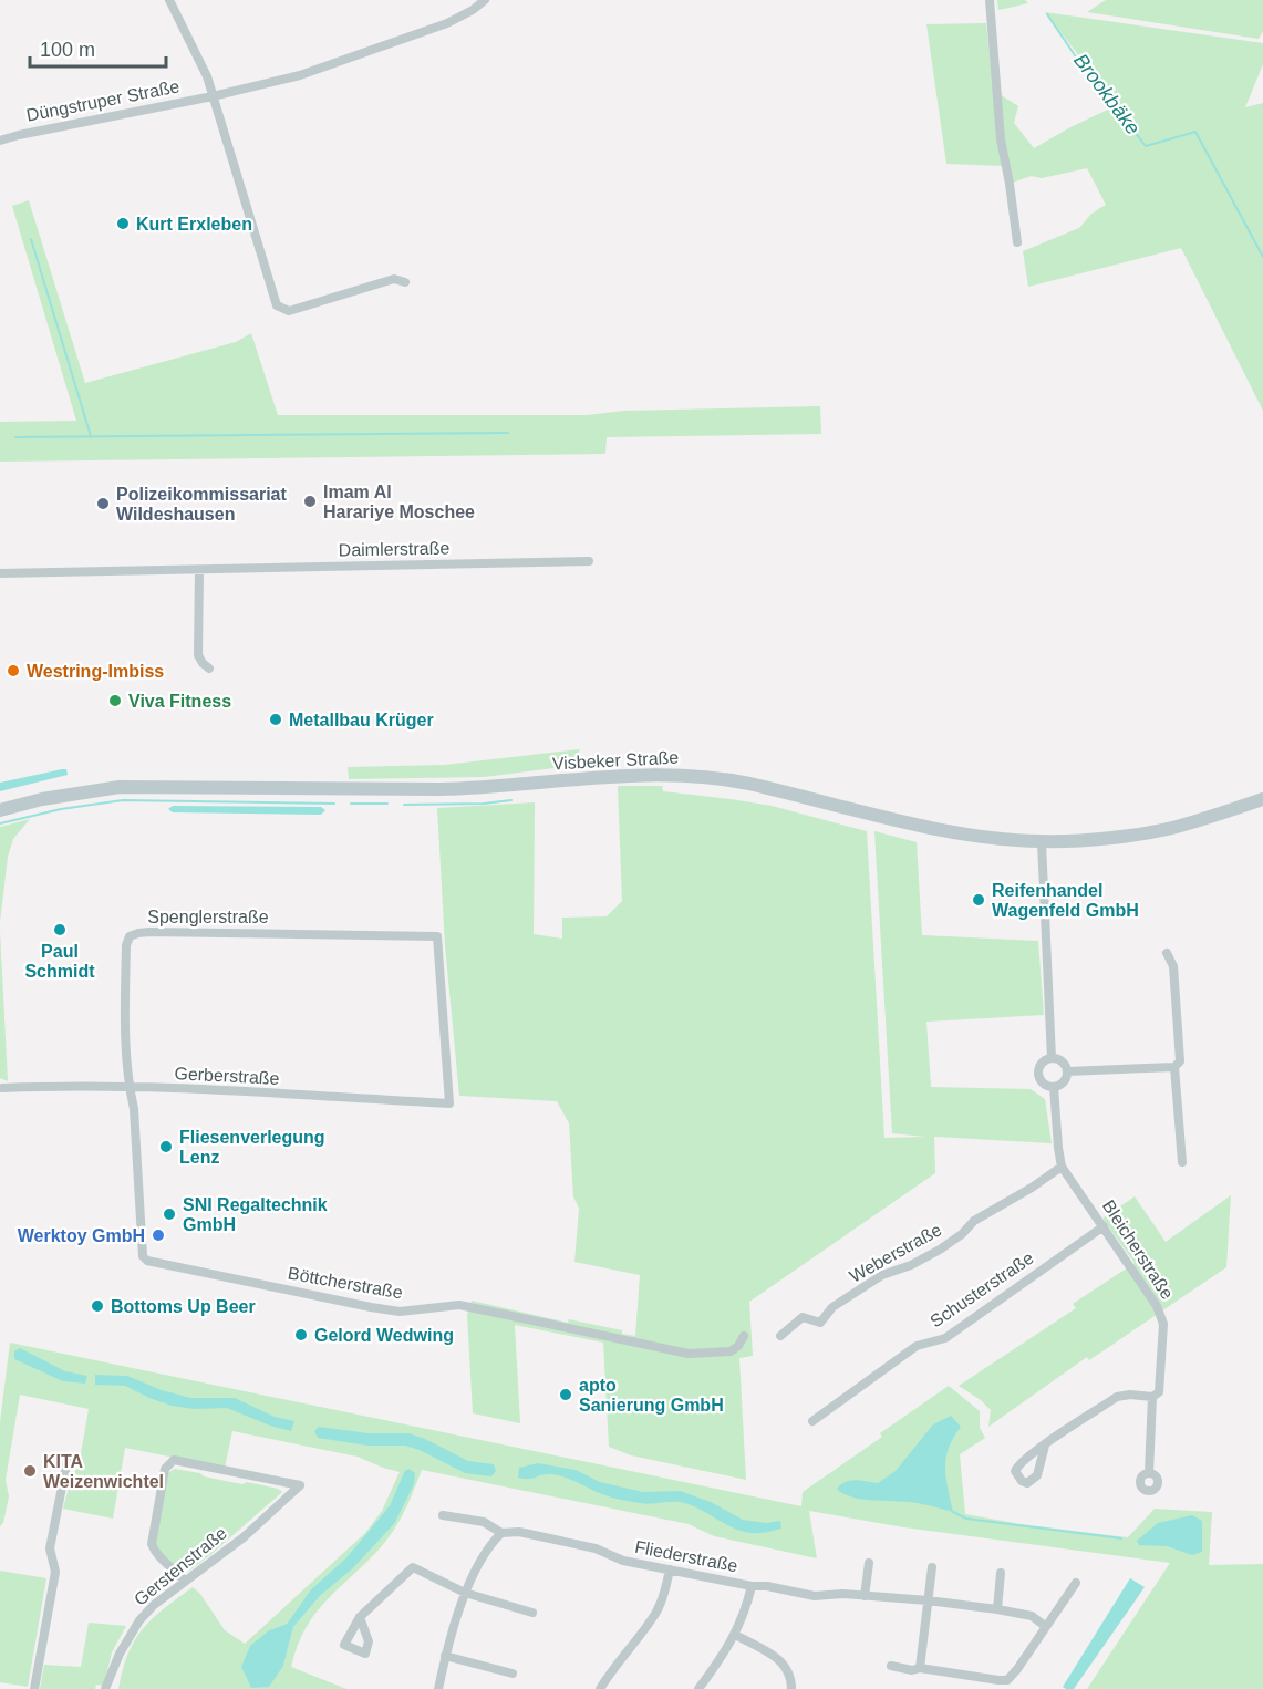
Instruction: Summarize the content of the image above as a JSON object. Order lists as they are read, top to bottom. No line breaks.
{"streets":{"main road":["Visbeker Straße"],"street":["Düngstruper Straße","Daimlerstraße","Spenglerstraße","Gerberstraße","Bleicherstraße","Weberstraße","Böttcherstraße","Schusterstraße","Fliederstraße","Gerstenstraße"]},"crossings":[["Spenglerstraße","Gerberstraße"],["Spenglerstraße","Böttcherstraße"],["Gerberstraße","Böttcherstraße"],["Bleicherstraße","Weberstraße"],["Bleicherstraße","Schusterstraße"]],"water":["Brookbäke"],"places":["Kurt Erxleben","Imam Al Harariye Moschee","Polizeikommissariat Wildeshausen","Westring-Imbiss","Viva Fitness","Metallbau Krüger","Reifenhandel Wagenfeld GmbH","Paul Schmidt","Fliesenverlegung Lenz","SNI Regaltechnik GmbH","Werktoy GmbH","Bottoms Up Beer","Gelord Wedwing","apto Sanierung GmbH","KITA Weizenwichtel"],"scale_bar":"100 m"}
